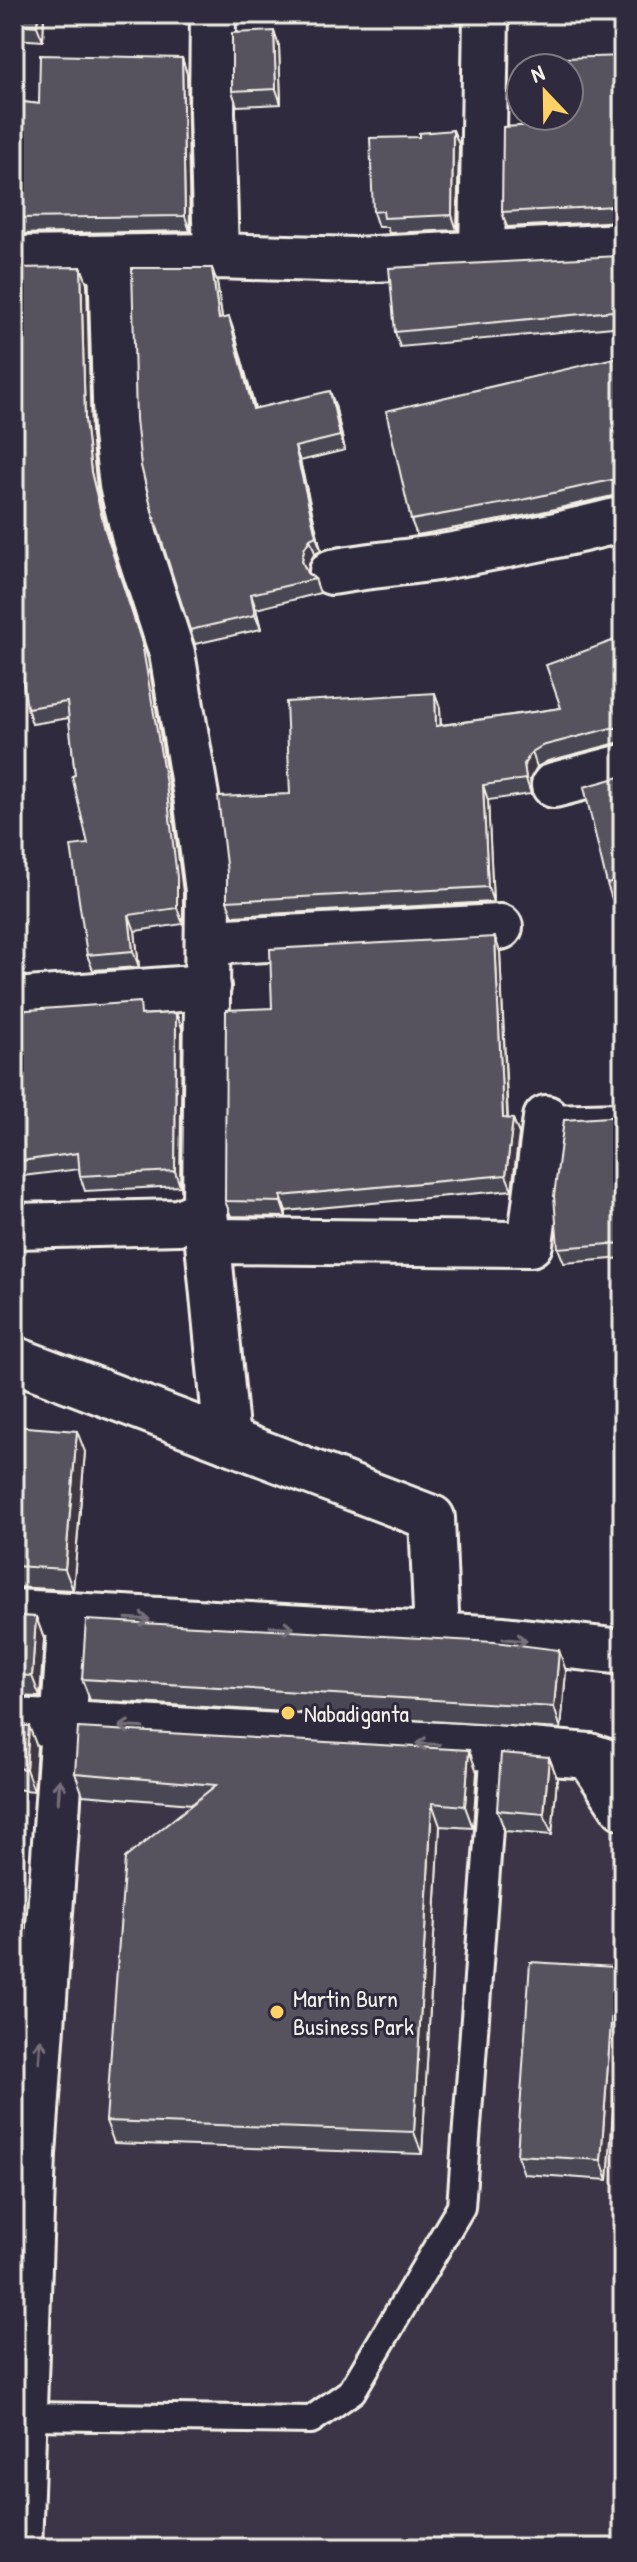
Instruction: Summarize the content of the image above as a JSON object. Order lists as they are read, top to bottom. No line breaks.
{"places":["Nabadiganta","Martin Burn Business Park"],"north":"top"}
